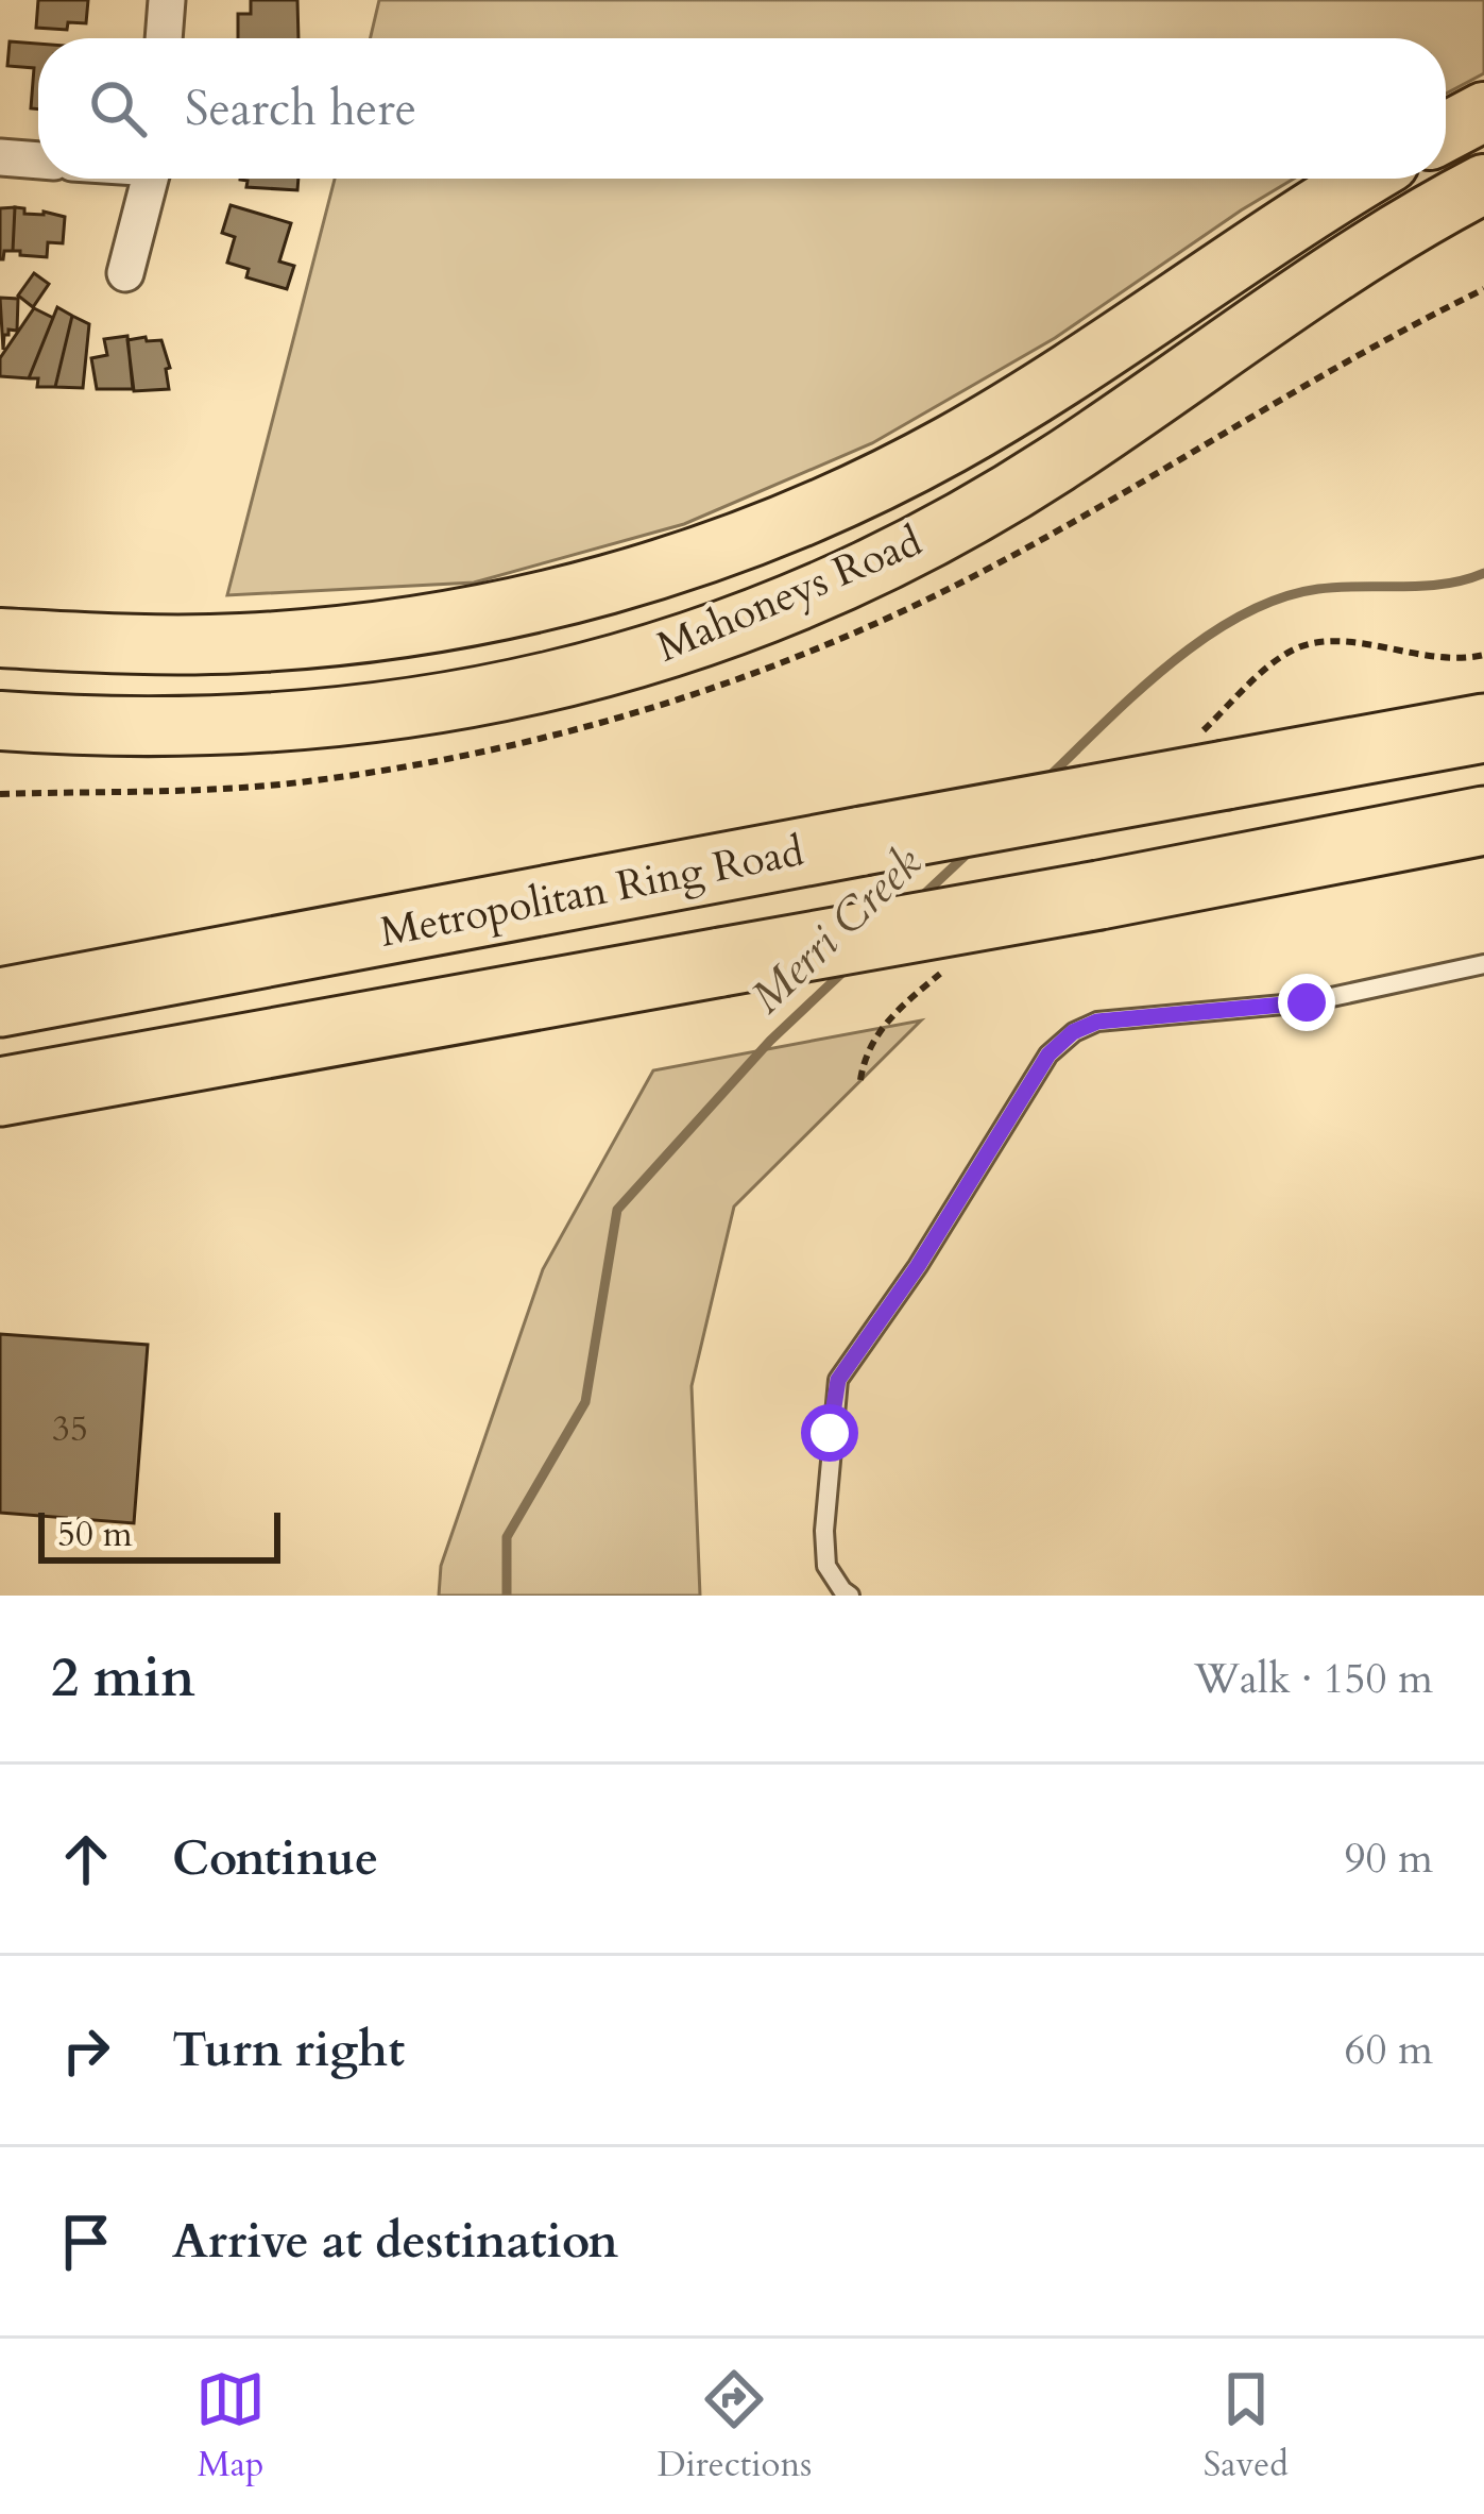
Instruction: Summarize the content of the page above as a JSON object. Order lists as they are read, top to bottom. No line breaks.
{"streets":{"highway":["Metropolitan Ring Road"],"main road":["Mahoneys Road"]},"water":["Merri Creek"],"house_numbers":["35"],"scale_bar":"50 m","page":{"search":"Search here","scale":"50 m","heading":["2 min","Walk · 150 m"],"list":[["Continue","90 m"],["Turn right","60 m"],"Arrive at destination"],"nav":["Map","Directions","Saved"]}}
